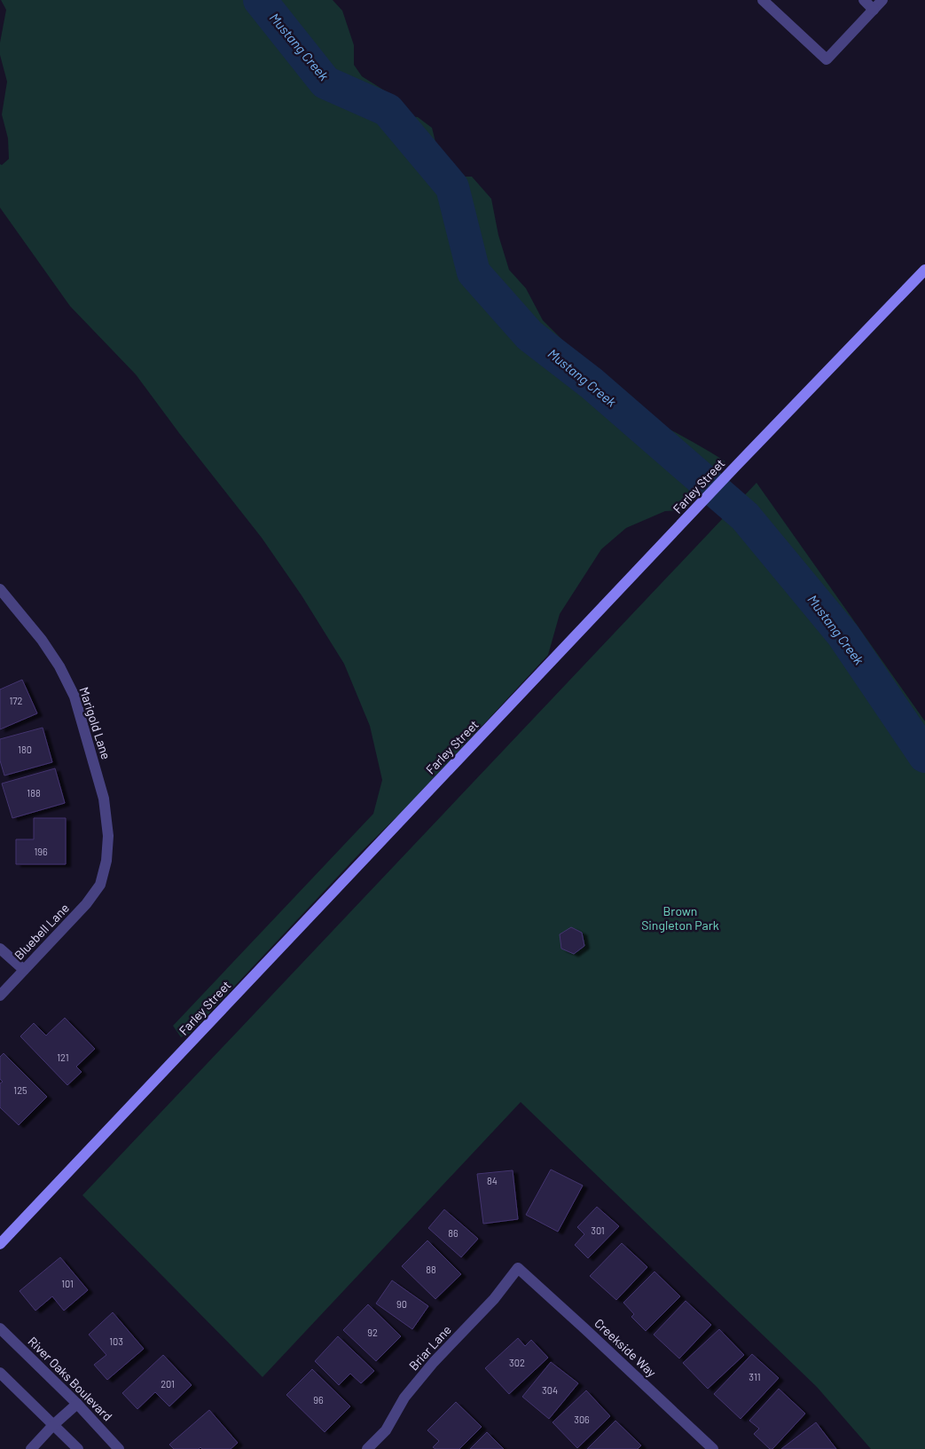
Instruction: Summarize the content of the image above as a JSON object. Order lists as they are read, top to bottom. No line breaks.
{"streets":{"street":["Farley Street","Marigold Lane","Bluebell Lane","Briar Lane","Creekside Way","River Oaks Boulevard"]},"crossings":[["Marigold Lane","Bluebell Lane"],["Briar Lane","Creekside Way"]],"water":["Mustang Creek"],"parks":["Brown Singleton Park"],"house_numbers":["172","180","188","196","121","125","84","301","86","88","101","90","92","103","302","311","201","304","96","306"]}
